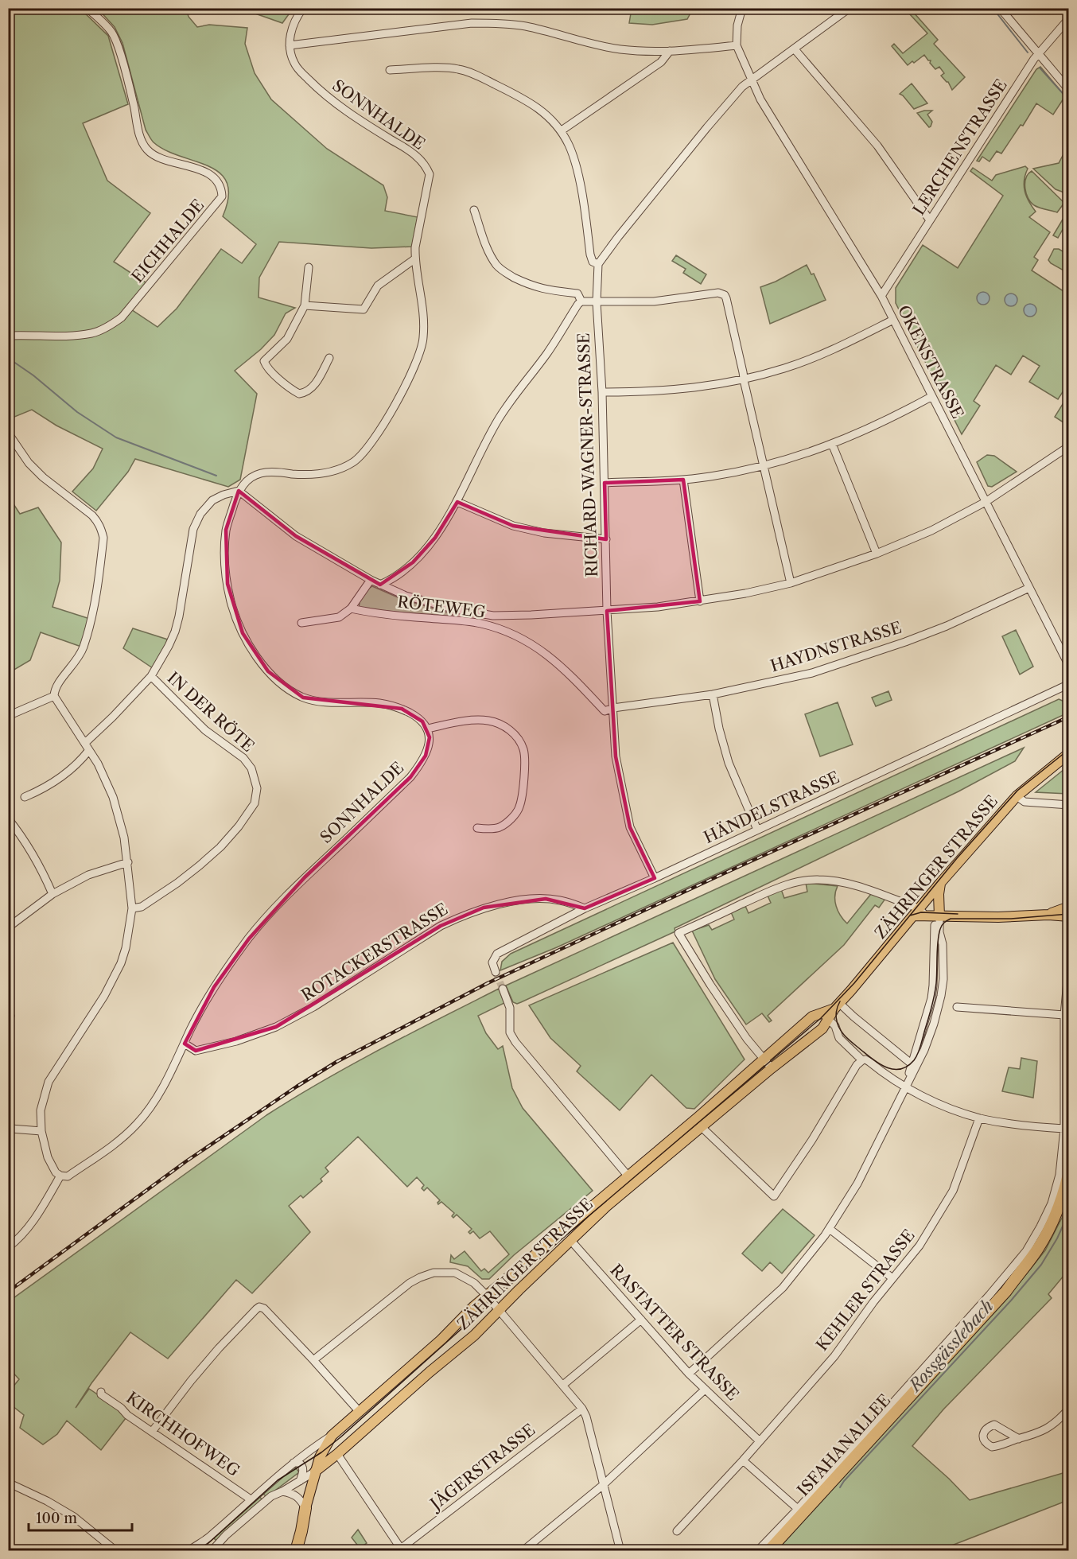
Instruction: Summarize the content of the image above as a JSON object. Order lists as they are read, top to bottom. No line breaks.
{"streets":{"highway":["ISFAHANALLEE"],"main road":["ZÄHRINGER STRASSE"],"street":["SONNHALDE","LERCHENSTRASSE","EICHHALDE","OKENSTRASSE","RICHARD-WAGNER-STRASSE","RÖTEWEG","HAYDNSTRASSE","IN DER RÖTE","HÄNDELSTRASSE","ROTACKERSTRASSE","KEHLER STRASSE","RASTATTER STRASSE","KIRCHHOFWEG","JÄGERSTRASSE"]},"crossings":[["SONNHALDE","ROTACKERSTRASSE"],["LERCHENSTRASSE","OKENSTRASSE"],["OKENSTRASSE","HAYDNSTRASSE"],["RICHARD-WAGNER-STRASSE","RÖTEWEG"],["RICHARD-WAGNER-STRASSE","HAYDNSTRASSE"],["RICHARD-WAGNER-STRASSE","HÄNDELSTRASSE"],["RÖTEWEG","HAYDNSTRASSE"],["HÄNDELSTRASSE","ROTACKERSTRASSE"],["ZÄHRINGER STRASSE","RASTATTER STRASSE"],["ZÄHRINGER STRASSE","KIRCHHOFWEG"],["KEHLER STRASSE","RASTATTER STRASSE"]],"water":["Rossgässlebach"],"scale_bar":"100 m"}
